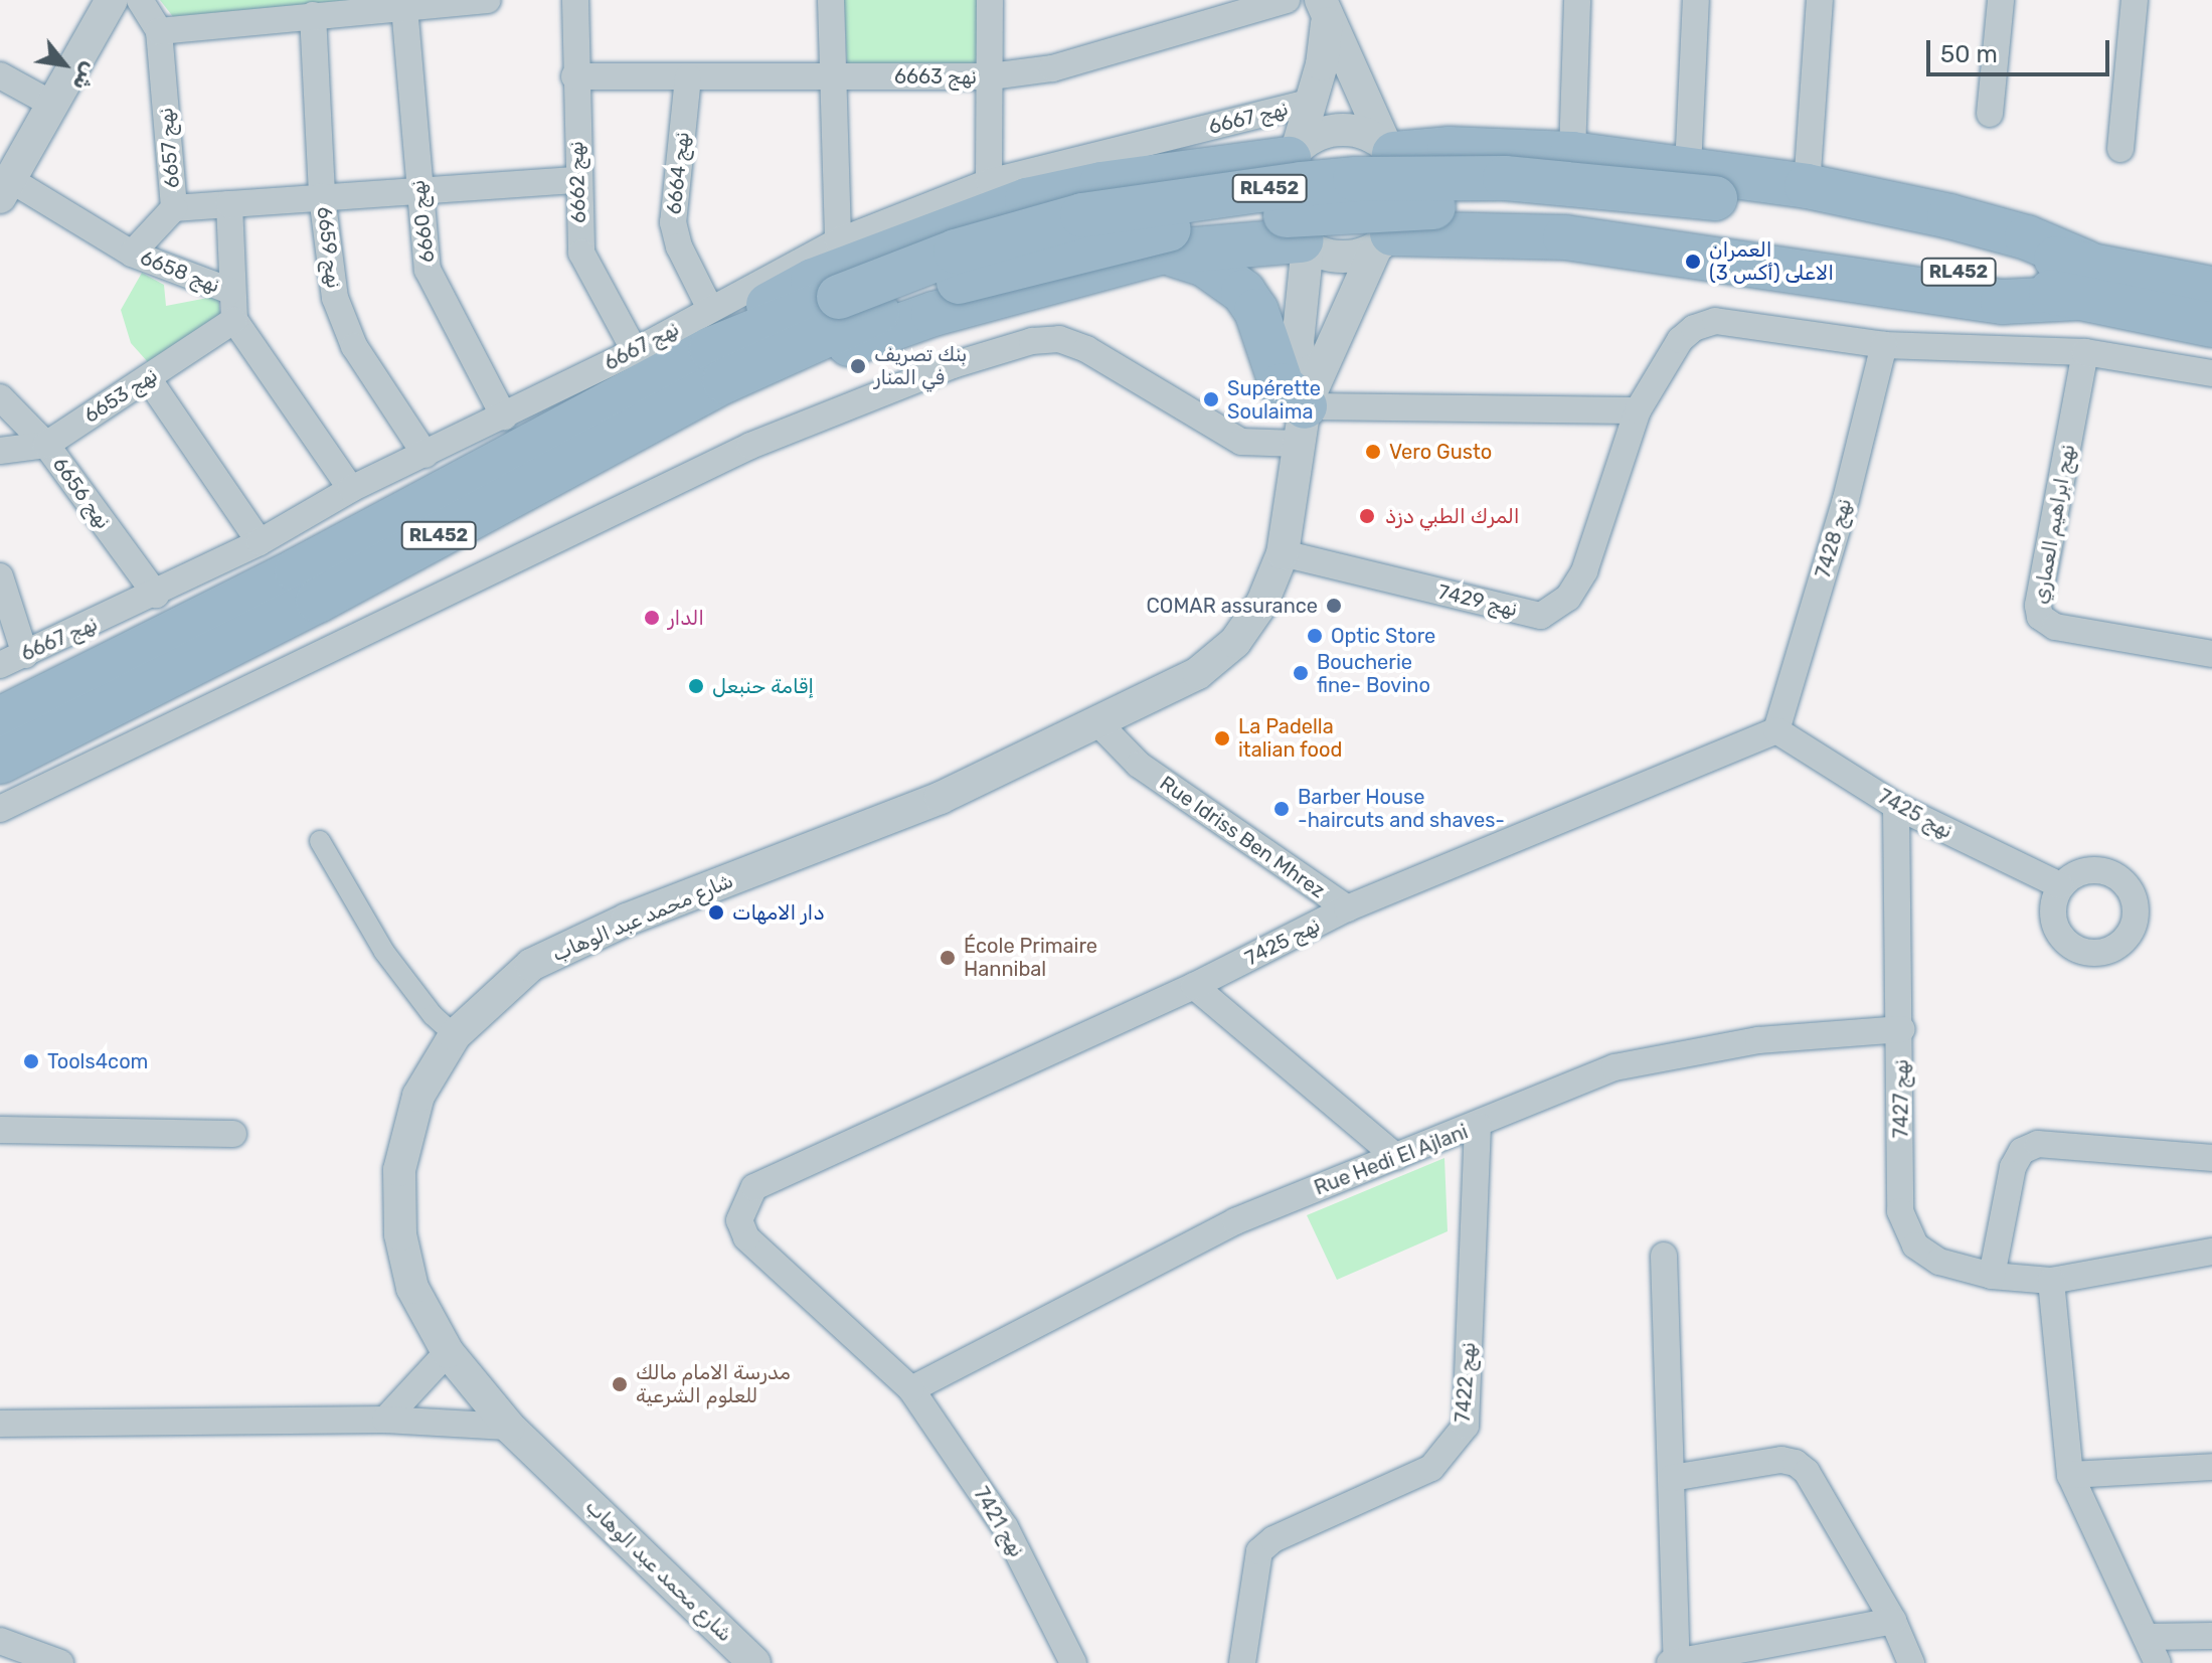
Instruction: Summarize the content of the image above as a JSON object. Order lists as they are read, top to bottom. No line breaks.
{"streets":{"highway":["RL452"],"street":["نهج 6663","نهج 6667","نهج 6657","نهج 6664","نهج 6662","نهج 6660","نهج 6659","نهج 6658","نهج 6653","نهج 6656","نهج ابراهيم العماري","نهج 7428","نهج 7429","نهج 7425","Rue Idriss Ben Mhrez","شارع محمد عبد الوهاب","نهج 7427","Rue Hedi El Ajlani","نهج 7422","نهج 7421"]},"crossings":[["نهج 6663","نهج 6664"],["نهج 6663","نهج 6662"],["نهج 6667","نهج 6664"],["نهج 6667","نهج 6662"],["نهج 6667","RL452"],["نهج 6667","نهج 6660"],["نهج 6667","نهج 6659"],["نهج 6667","نهج 6658"],["نهج 6667","نهج 6656"],["نهج 6657","نهج 6662"],["نهج 6657","نهج 6660"],["نهج 6657","نهج 6659"],["نهج 6664","RL452"],["نهج 6658","نهج 6653"],["نهج 6653","نهج 6656"],["نهج 7428","نهج 7429"],["نهج 7428","نهج 7425"],["نهج 7429","شارع محمد عبد الوهاب"],["نهج 7425","Rue Idriss Ben Mhrez"],["نهج 7425","نهج 7427"],["نهج 7425","Rue Hedi El Ajlani"],["نهج 7425","نهج 7421"],["Rue Idriss Ben Mhrez","شارع محمد عبد الوهاب"],["نهج 7427","Rue Hedi El Ajlani"],["Rue Hedi El Ajlani","نهج 7422"],["Rue Hedi El Ajlani","نهج 7421"]],"places":["العمران الاعلى (أكس 3)","بنك تصريف في المنار","Supérette Soulaima","Vero Gusto","المرك الطبي دزذ","COMAR assurance","الدار","Optic Store","Boucherie fine- Bovino","إقامة حنبعل","La Padella italian food","Barber House -haircuts and shaves-","دار الامهات","École Primaire Hannibal","Tools4com","مدرسة الامام مالك للعلوم الشرعية"],"scale_bar":"50 m","north":"bottom right"}
